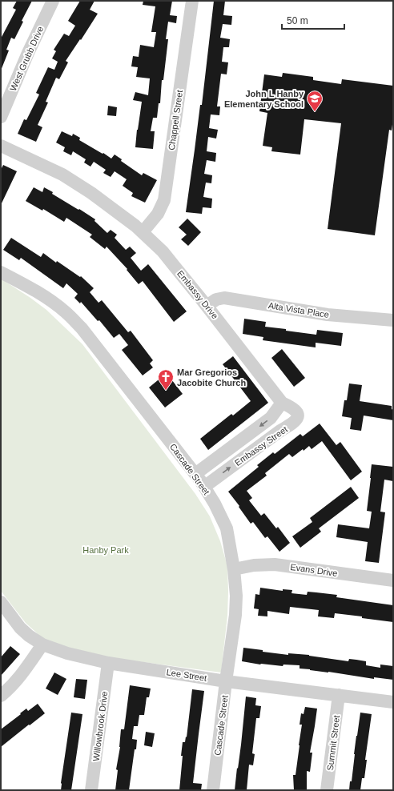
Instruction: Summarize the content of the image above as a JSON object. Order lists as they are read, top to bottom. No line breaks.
{"streets":{"street":["West Grubb Drive","Chappell Street","Embassy Drive","Alta Vista Place","Embassy Street","Cascade Street","Evans Drive","Lee Street","Willowbrook Drive","Summit Street"]},"crossings":[["Chappell Street","Embassy Drive"],["Embassy Drive","Alta Vista Place"],["Embassy Drive","Embassy Street"],["Embassy Street","Cascade Street"],["Cascade Street","Evans Drive"],["Cascade Street","Lee Street"],["Lee Street","Willowbrook Drive"],["Lee Street","Summit Street"]],"one_way":["Embassy Street"],"parks":["Hanby Park"],"places":{"school or university":["John L Hanby Elementary School"],"church":["Mar Gregorios Jacobite Church"]},"scale_bar":"50 m"}
